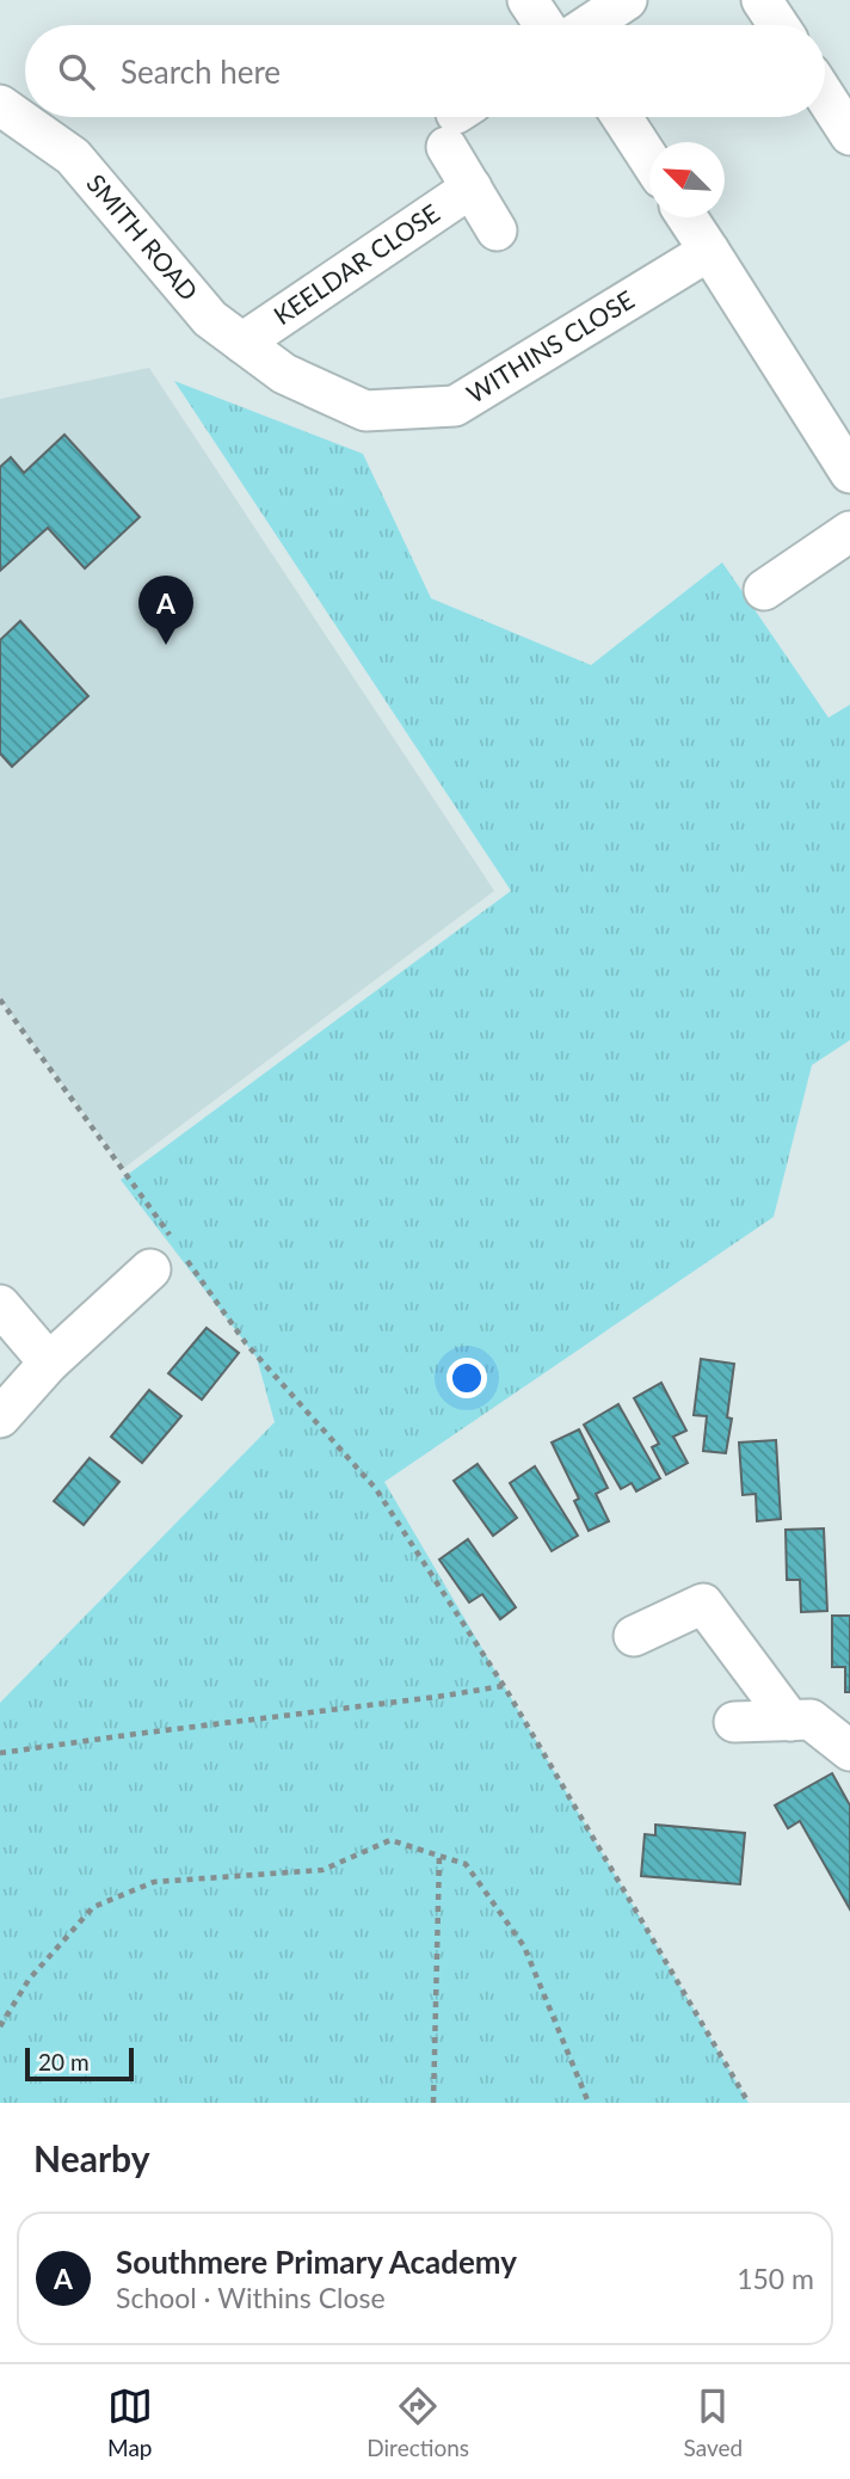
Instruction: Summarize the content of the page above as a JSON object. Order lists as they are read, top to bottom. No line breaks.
{"streets":{"street":["SMITH ROAD","KEELDAR CLOSE","WITHINS CLOSE"]},"crossings":[["SMITH ROAD","KEELDAR CLOSE"],["SMITH ROAD","WITHINS CLOSE"]],"scale_bar":"20 m","north":"top left","page":{"search":"Search here","pins":"A","scale":"20 m","heading":"Nearby","list":[{"mark":"A","name":"Southmere Primary Academy","note":"School · Withins Close","value":"150 m"}],"nav":["Map","Directions","Saved"]}}
